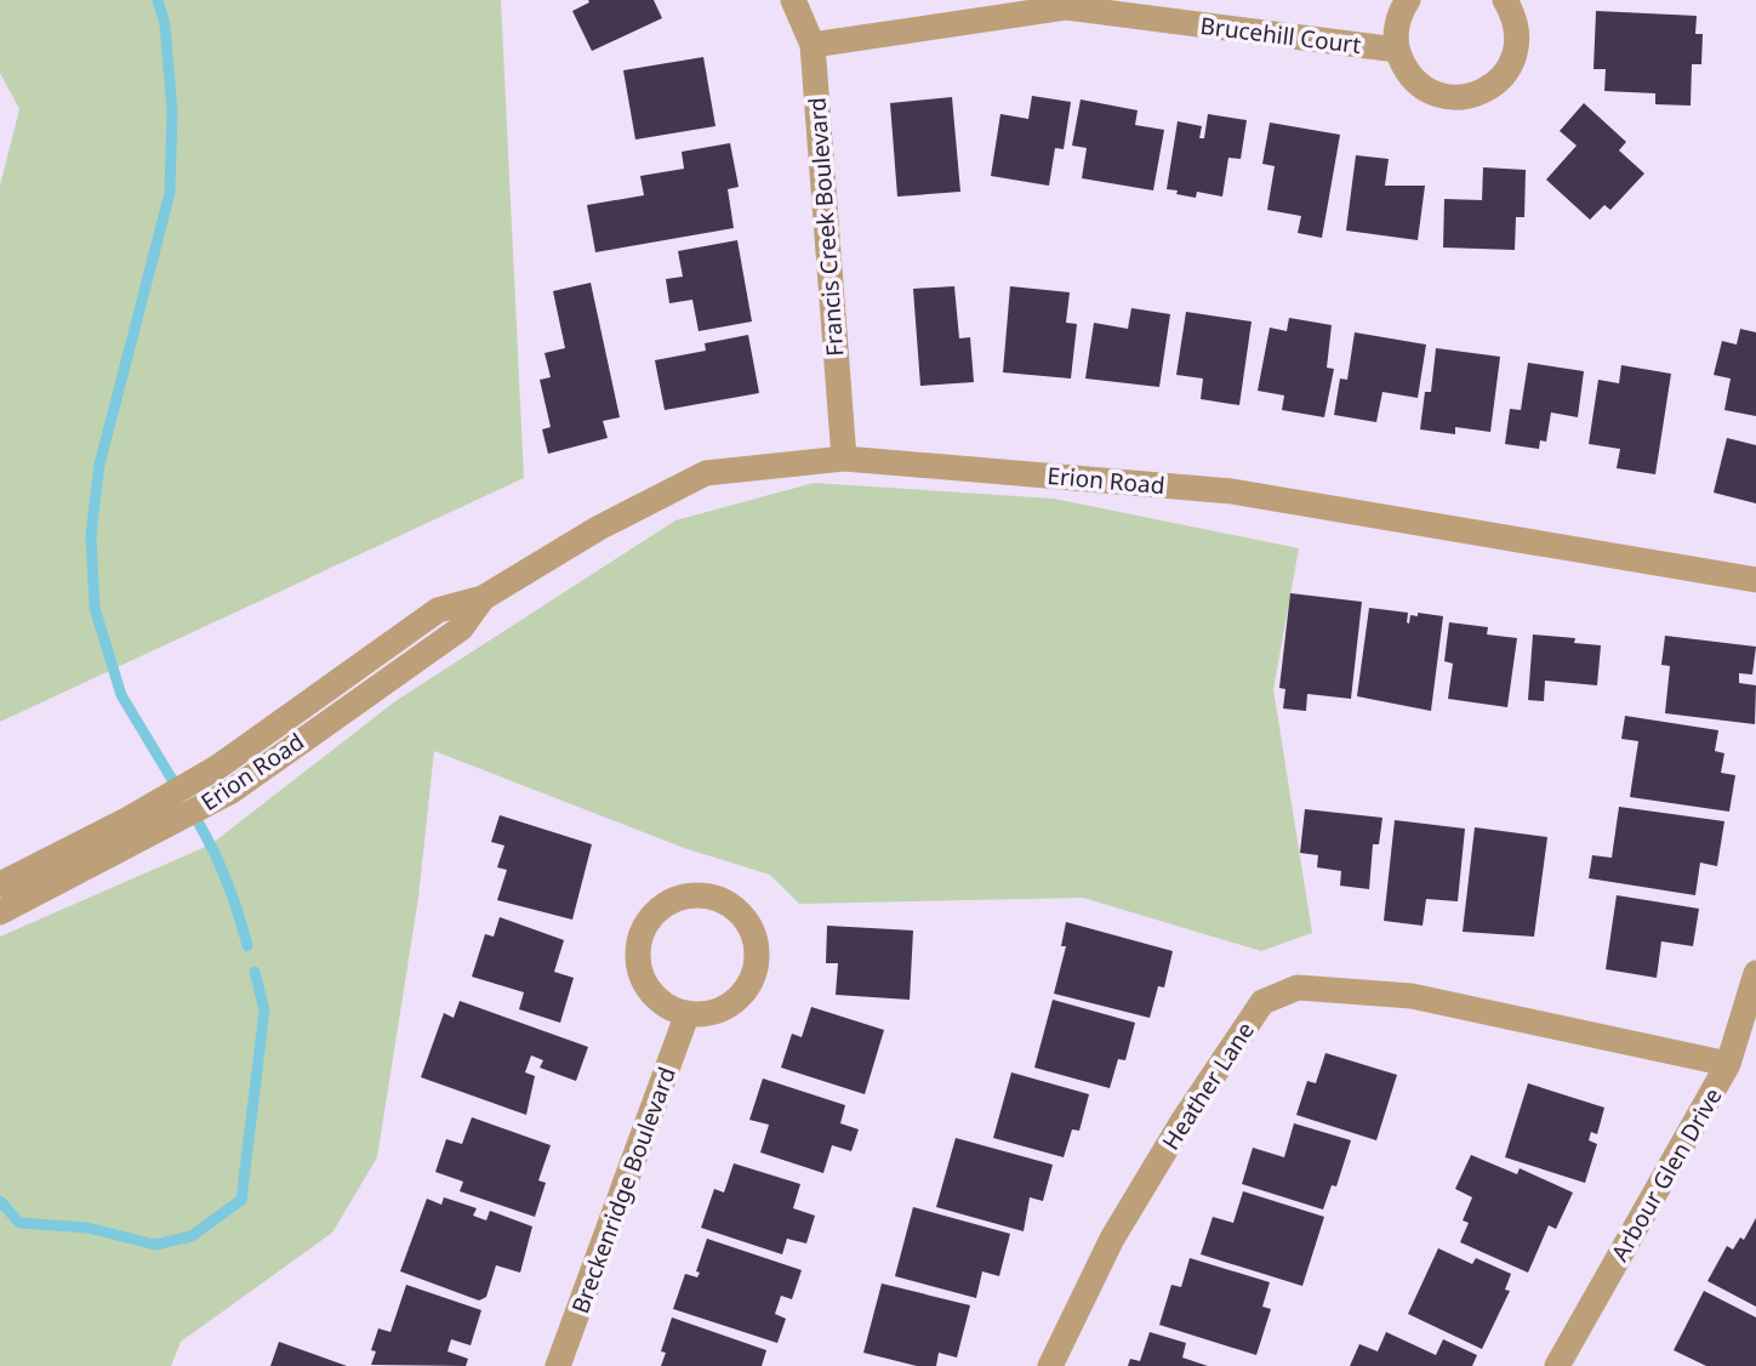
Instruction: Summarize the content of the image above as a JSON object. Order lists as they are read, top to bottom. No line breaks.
{"streets":{"street":["Brucehill Court","Francis Creek Boulevard","Erion Road","Heather Lane","Arbour Glen Drive","Breckenridge Boulevard"]},"crossings":[["Brucehill Court","Francis Creek Boulevard"],["Francis Creek Boulevard","Erion Road"],["Heather Lane","Arbour Glen Drive"]]}
